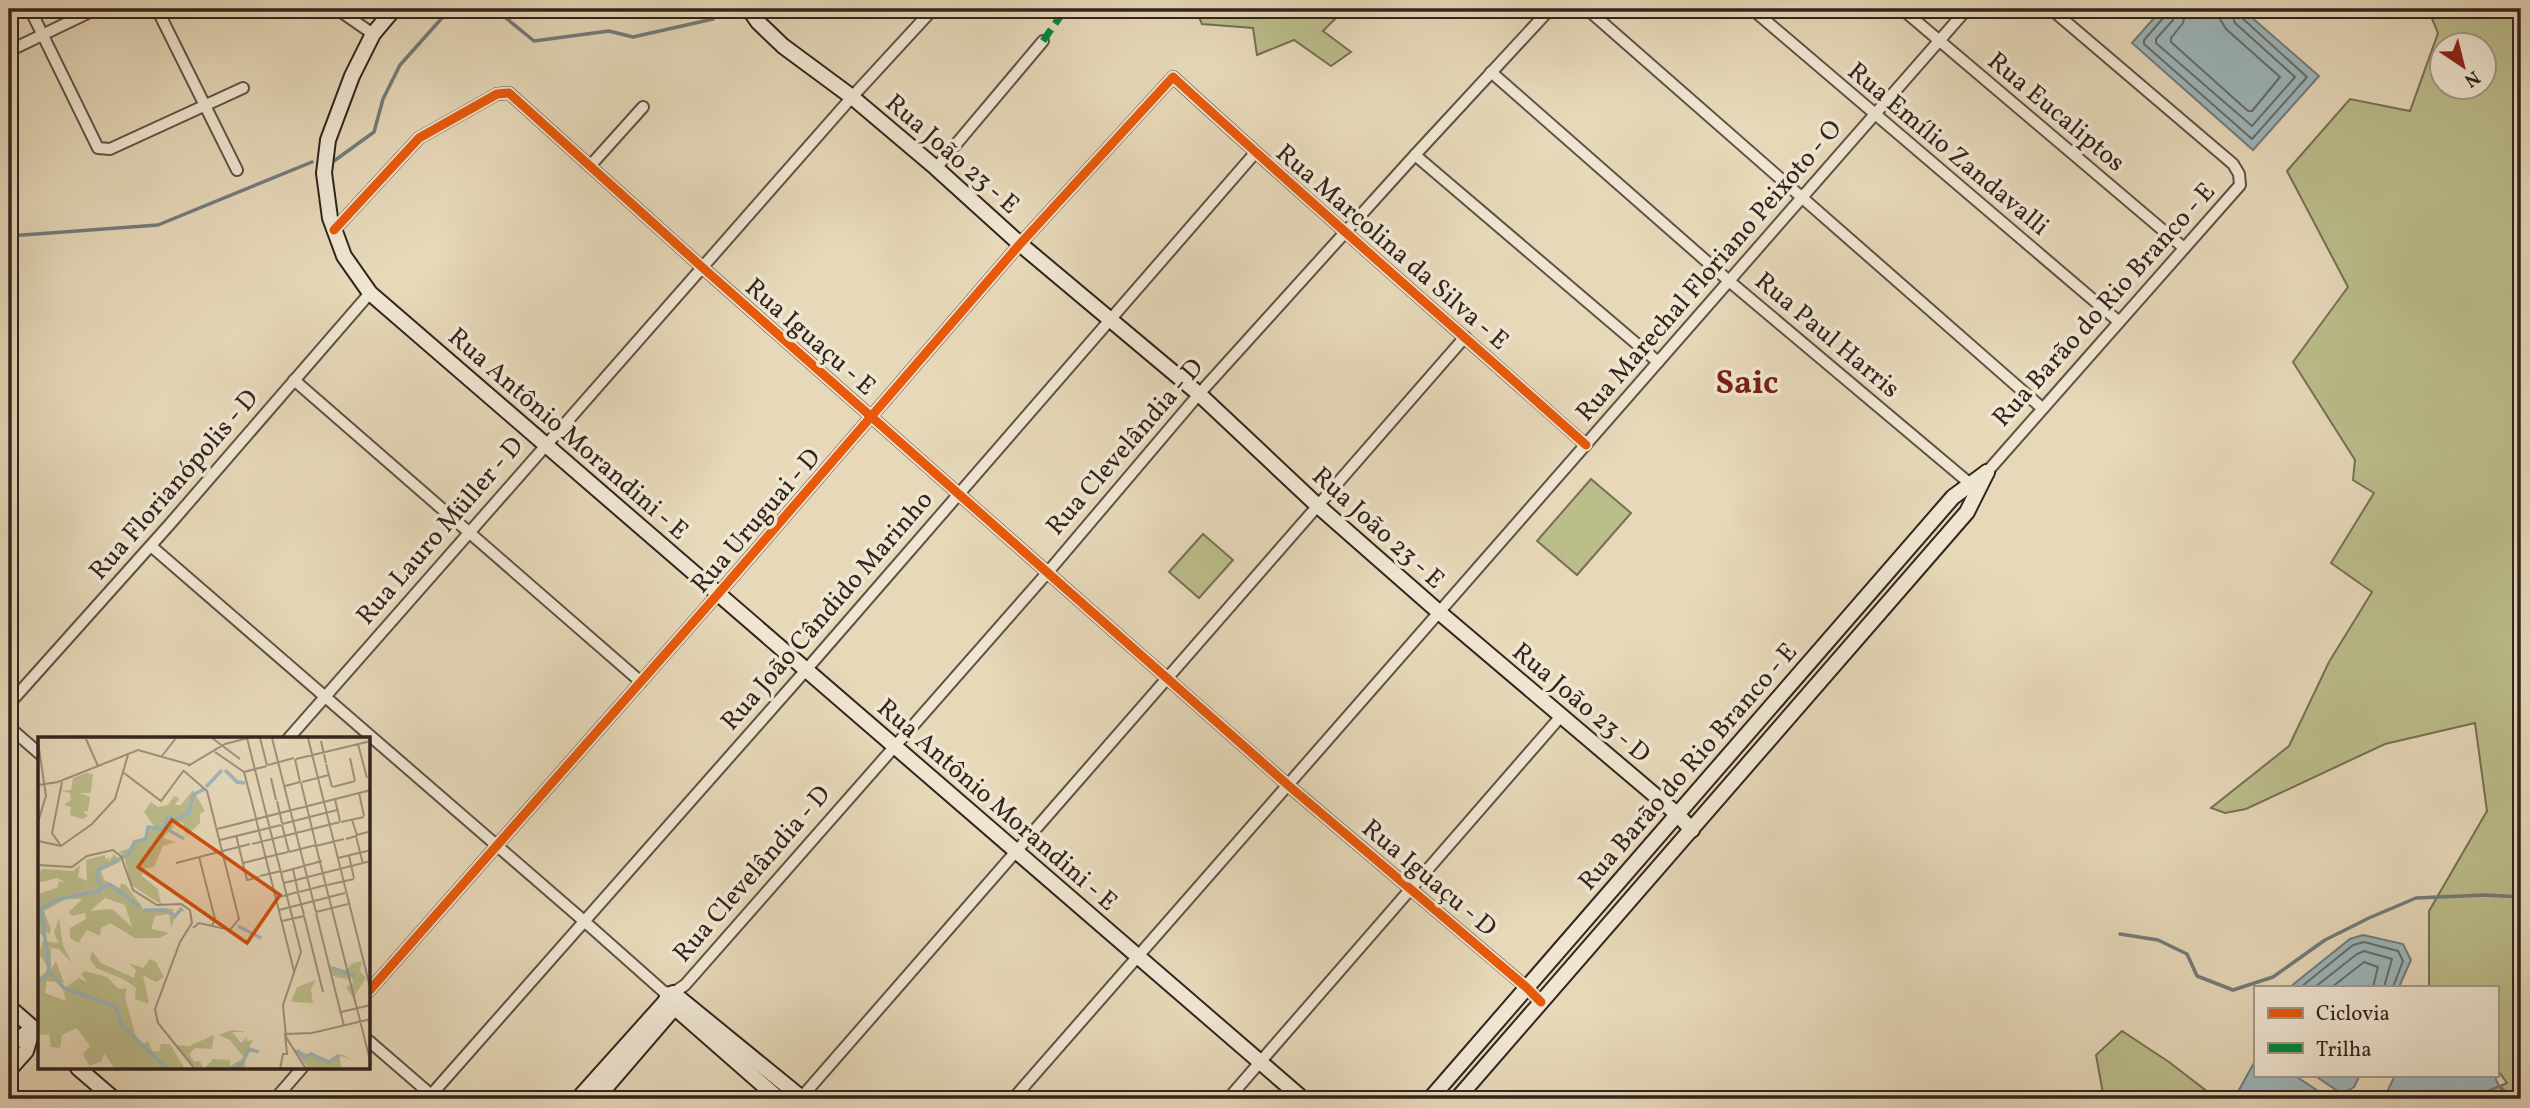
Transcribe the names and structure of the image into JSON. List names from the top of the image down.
{
  "streets": {
    "street": [
      "Rua Eucaliptos",
      "Rua Emílio Zandavalli",
      "Rua João 23 - E",
      "Rua Marcolina da Silva - E",
      "Rua Marechal Floriano Peixoto - O",
      "Rua Barão do Rio Branco - E",
      "Rua Paul Harris",
      "Rua Iguaçu - E",
      "Rua Antônio Morandini - E",
      "Rua Clevelândia - D",
      "Rua Florianópolis - D",
      "Rua Uruguai - D",
      "Rua Lauro Müller - D",
      "Rua João Cândido Marinho",
      "Rua João 23 - D",
      "Rua Iguaçu - D"
    ]
  },
  "crossings": [
    ["Rua Eucaliptos", "Rua Marechal Floriano Peixoto - O"],
    ["Rua Eucaliptos", "Rua Barão do Rio Branco - E"],
    ["Rua Emílio Zandavalli", "Rua Marechal Floriano Peixoto - O"],
    ["Rua Emílio Zandavalli", "Rua Barão do Rio Branco - E"],
    ["Rua João 23 - E", "Rua Marechal Floriano Peixoto - O"],
    ["Rua João 23 - E", "Rua Clevelândia - D"],
    ["Rua João 23 - E", "Rua Uruguai - D"],
    ["Rua João 23 - E", "Rua Lauro Müller - D"],
    ["Rua João 23 - E", "Rua João Cândido Marinho"],
    ["Rua João 23 - E", "Rua João 23 - D"],
    ["Rua Marcolina da Silva - E", "Rua Marechal Floriano Peixoto - O"],
    ["Rua Marcolina da Silva - E", "Rua Clevelândia - D"],
    ["Rua Marcolina da Silva - E", "Rua Uruguai - D"],
    ["Rua Marcolina da Silva - E", "Rua João Cândido Marinho"],
    ["Rua Marechal Floriano Peixoto - O", "Rua Paul Harris"],
    ["Rua Marechal Floriano Peixoto - O", "Rua Iguaçu - E"],
    ["Rua Marechal Floriano Peixoto - O", "Rua Antônio Morandini - E"],
    ["Rua Marechal Floriano Peixoto - O", "Rua João 23 - D"],
    ["Rua Marechal Floriano Peixoto - O", "Rua Iguaçu - D"],
    ["Rua Barão do Rio Branco - E", "Rua Paul Harris"],
    ["Rua Barão do Rio Branco - E", "Rua João 23 - D"],
    ["Rua Barão do Rio Branco - E", "Rua Iguaçu - D"],
    ["Rua Paul Harris", "Rua Clevelândia - D"],
    ["Rua Iguaçu - E", "Rua Antônio Morandini - E"],
    ["Rua Iguaçu - E", "Rua Clevelândia - D"],
    ["Rua Iguaçu - E", "Rua Uruguai - D"],
    ["Rua Iguaçu - E", "Rua Lauro Müller - D"],
    ["Rua Iguaçu - E", "Rua João Cândido Marinho"],
    ["Rua Iguaçu - E", "Rua Iguaçu - D"],
    ["Rua Antônio Morandini - E", "Rua Clevelândia - D"],
    ["Rua Antônio Morandini - E", "Rua Florianópolis - D"],
    ["Rua Antônio Morandini - E", "Rua Uruguai - D"],
    ["Rua Antônio Morandini - E", "Rua Lauro Müller - D"],
    ["Rua Antônio Morandini - E", "Rua João Cândido Marinho"]
  ],
  "districts": ["Saic"],
  "legend": ["Ciclovia", "Trilha"],
  "north": "bottom right"
}
